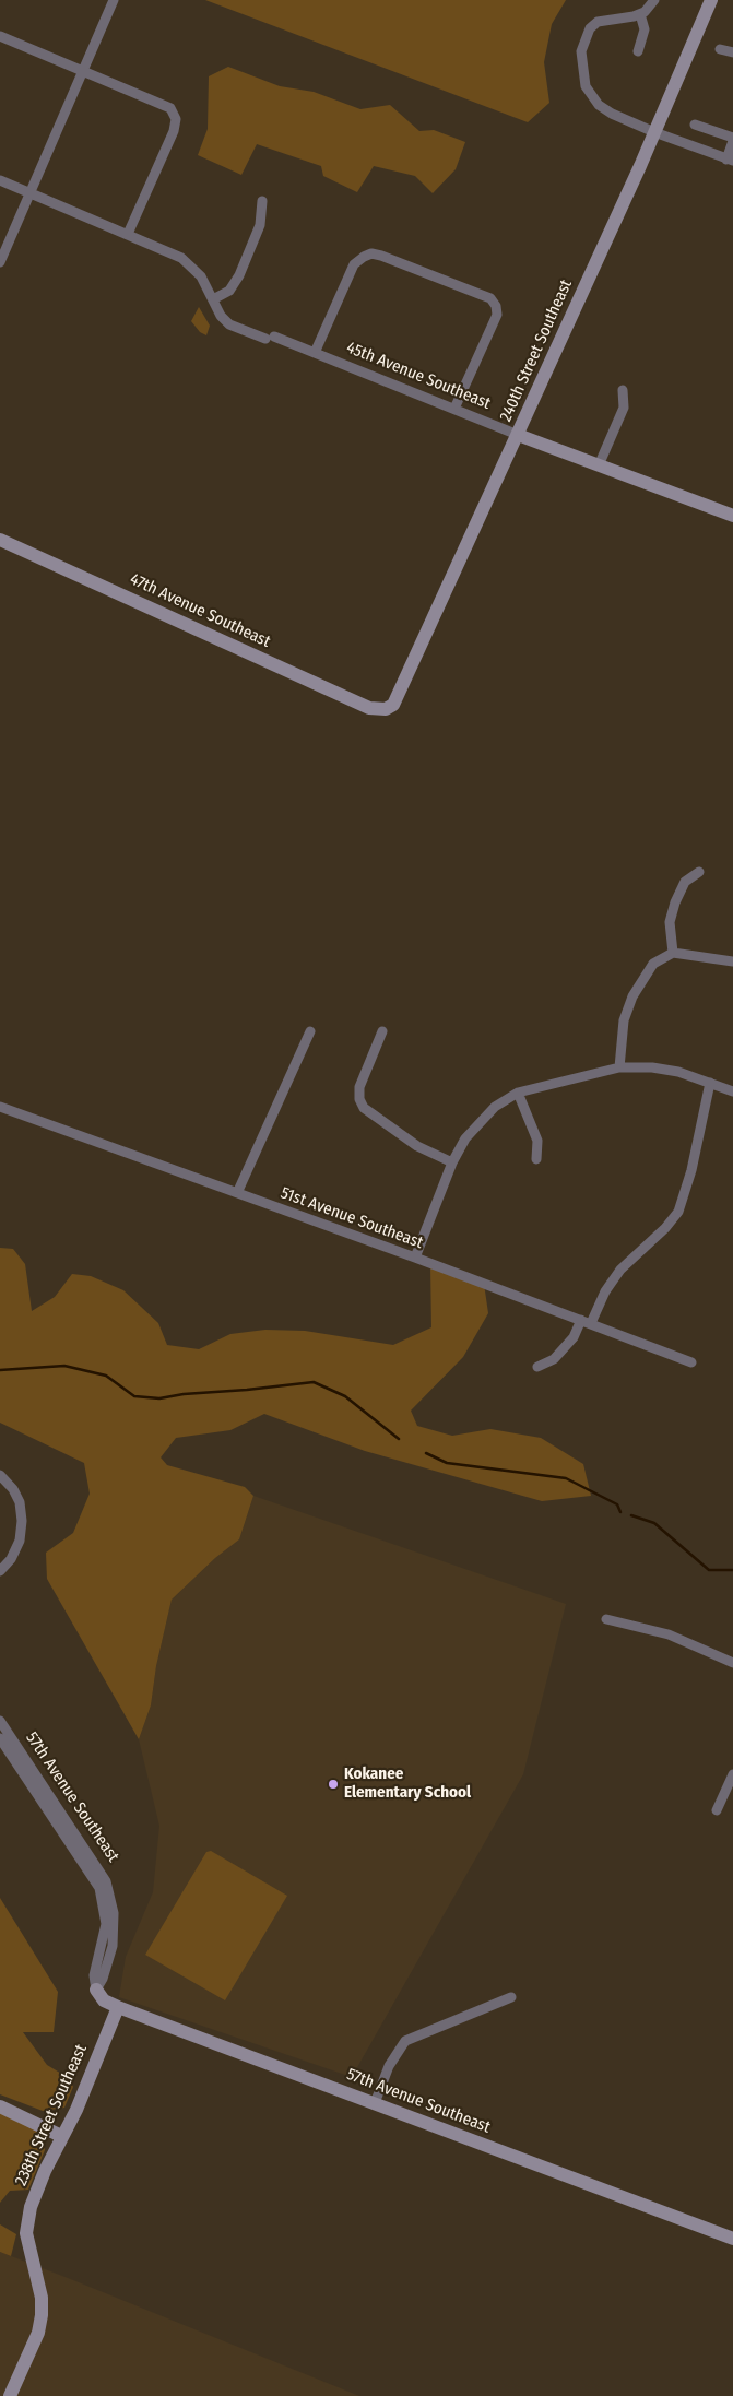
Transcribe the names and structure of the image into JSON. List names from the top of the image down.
{
  "streets": {
    "street": [
      "240th Street Southeast",
      "45th Avenue Southeast",
      "47th Avenue Southeast",
      "51st Avenue Southeast",
      "57th Avenue Southeast",
      "238th Street Southeast"
    ]
  },
  "crossings": [
    ["240th Street Southeast", "45th Avenue Southeast"],
    ["240th Street Southeast", "47th Avenue Southeast"],
    ["57th Avenue Southeast", "238th Street Southeast"]
  ],
  "places": ["Kokanee Elementary School"]
}
